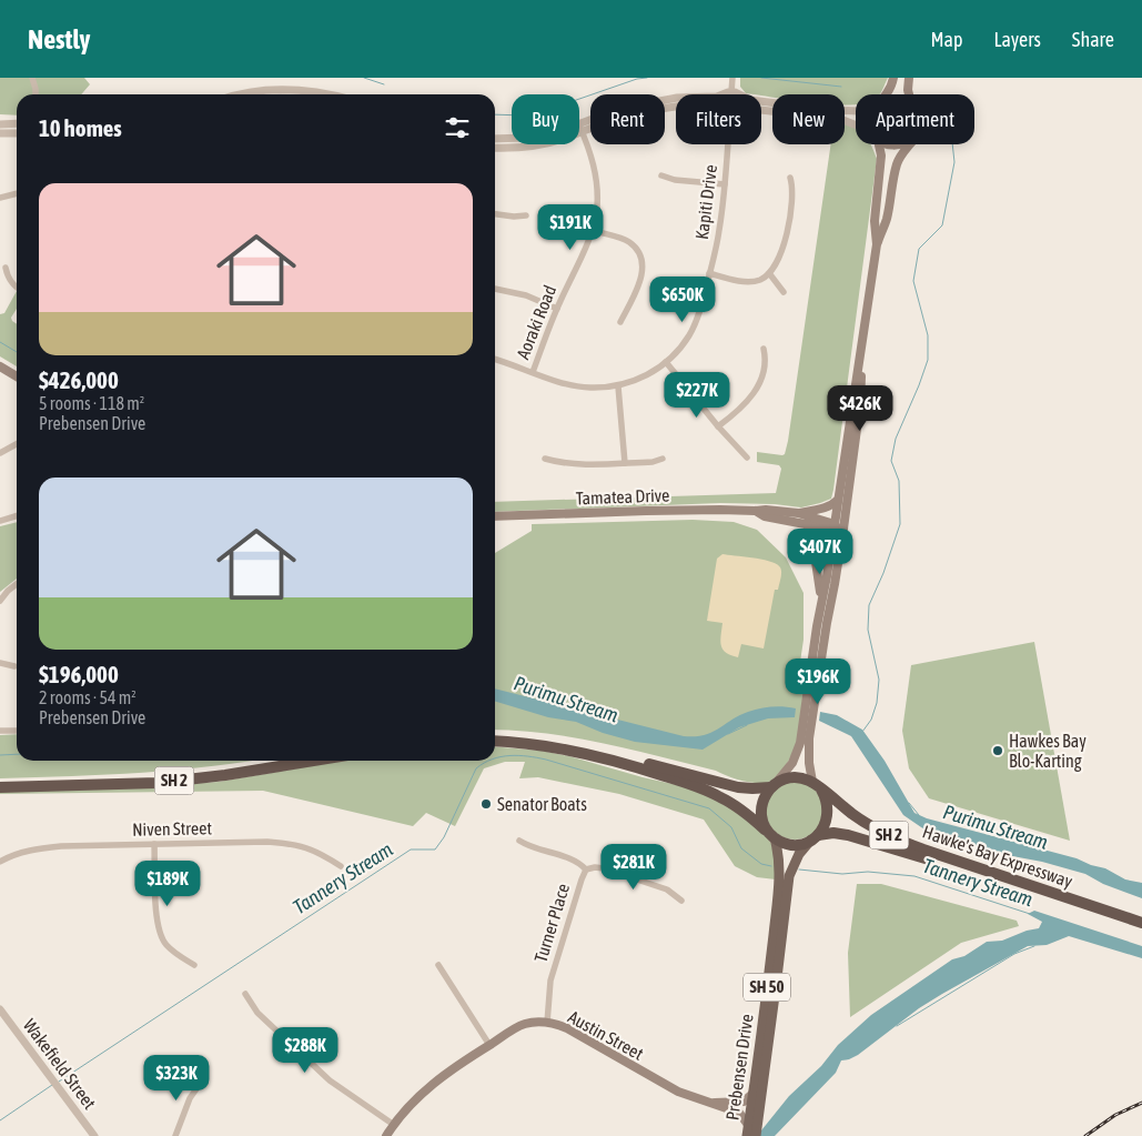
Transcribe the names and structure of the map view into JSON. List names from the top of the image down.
{
  "streets": {
    "highway": ["SH 2", "Hawke's Bay Expressway", "SH 50"],
    "main road": ["Tamatea Drive", "Austin Street", "Prebensen Drive"],
    "street": [
      "Kapiti Drive",
      "Aoraki Road",
      "Niven Street",
      "Turner Place",
      "Wakefield Street"
    ]
  },
  "crossings": [
    ["Kapiti Drive", "Aoraki Road"],
    ["SH 2", "Hawke's Bay Expressway"],
    ["SH 2", "SH 50"],
    ["SH 2", "Prebensen Drive"],
    ["Hawke's Bay Expressway", "SH 50"],
    ["Hawke's Bay Expressway", "Prebensen Drive"],
    ["Turner Place", "Austin Street"],
    ["SH 50", "Prebensen Drive"],
    ["Austin Street", "Prebensen Drive"]
  ],
  "water": ["Purimu Stream", "Tannery Stream"],
  "places": ["Hawkes Bay Blo-Karting", "Senator Boats"],
  "page": {
    "header": "Nestly",
    "nav": ["Map", "Layers", "Share"],
    "chip": [
      "Buy",
      "Rent",
      "Filters",
      "New",
      "Apartment"
    ],
    "heading": "10 homes",
    "list": [
      {
        "name": "$426,000",
        "note": "5 rooms · 118 m² · Prebensen Drive"
      },
      {
        "name": "$196,000",
        "note": "2 rooms · 54 m² · Prebensen Drive"
      }
    ],
    "price": [
      "$191K",
      "$650K",
      "$227K",
      "$426K",
      "$407K",
      "$196K",
      "$281K",
      "$189K",
      "$288K",
      "$323K"
    ]
  }
}
